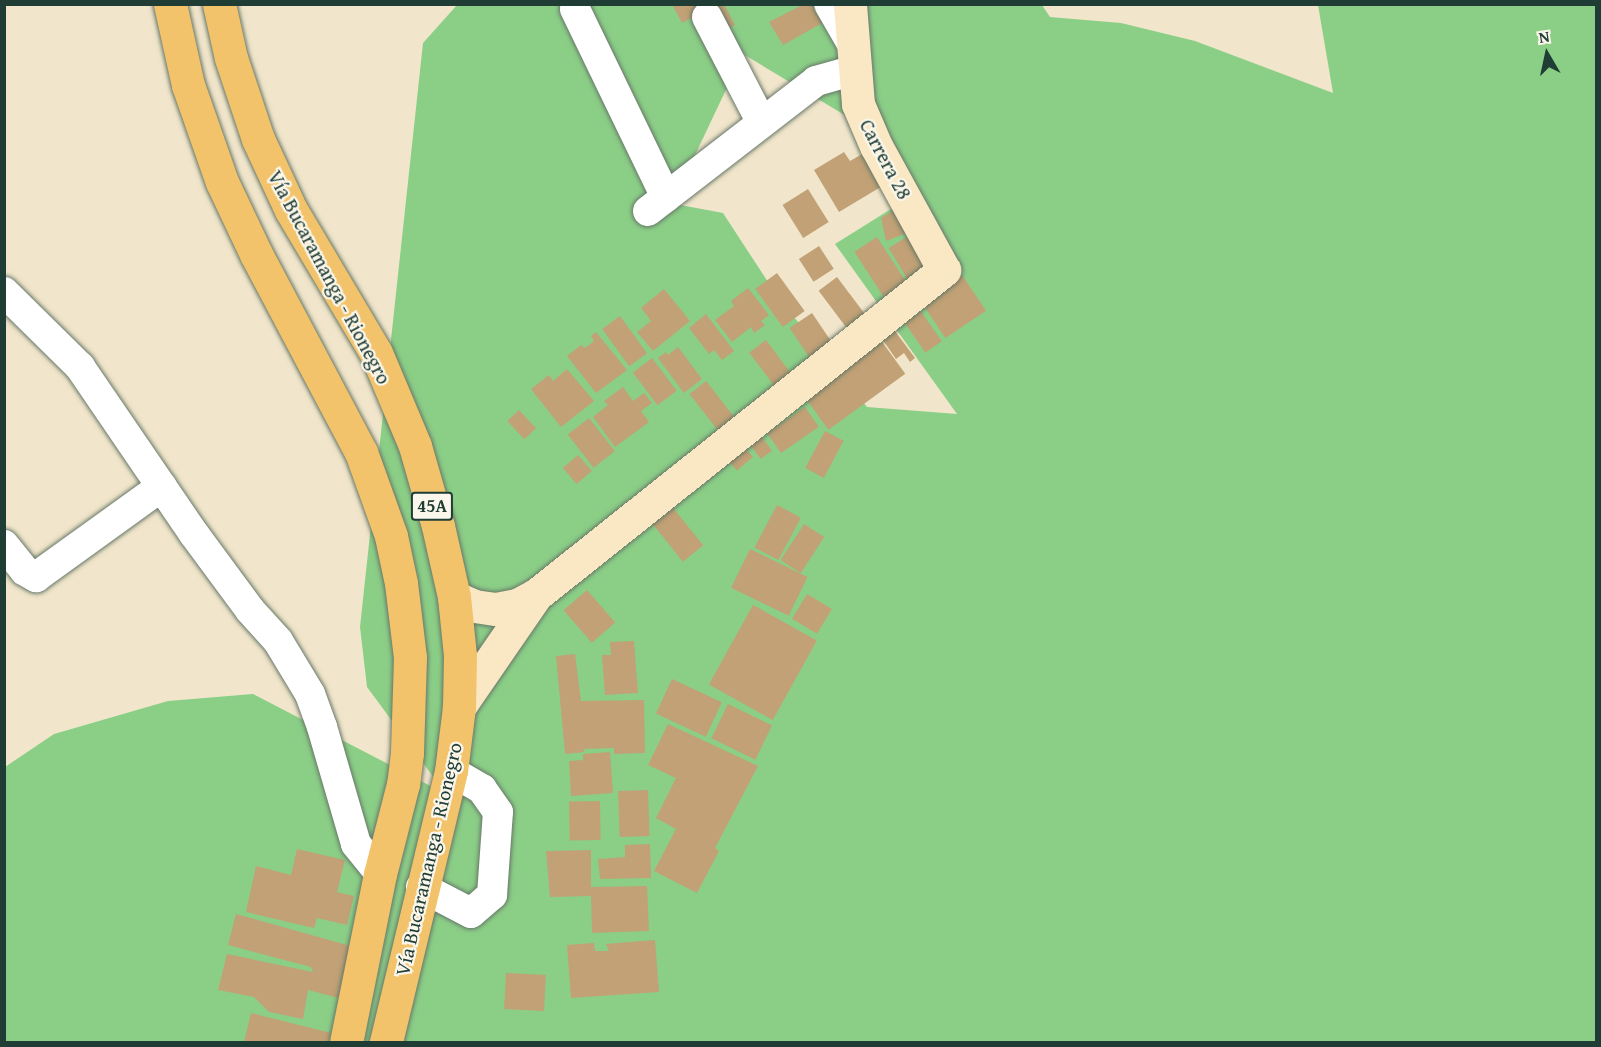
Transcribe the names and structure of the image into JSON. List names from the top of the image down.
{
  "streets": {
    "highway": ["Vía Bucaramanga - Rionegro", "45A"],
    "street": ["Carrera 28"]
  },
  "north": "top"
}
